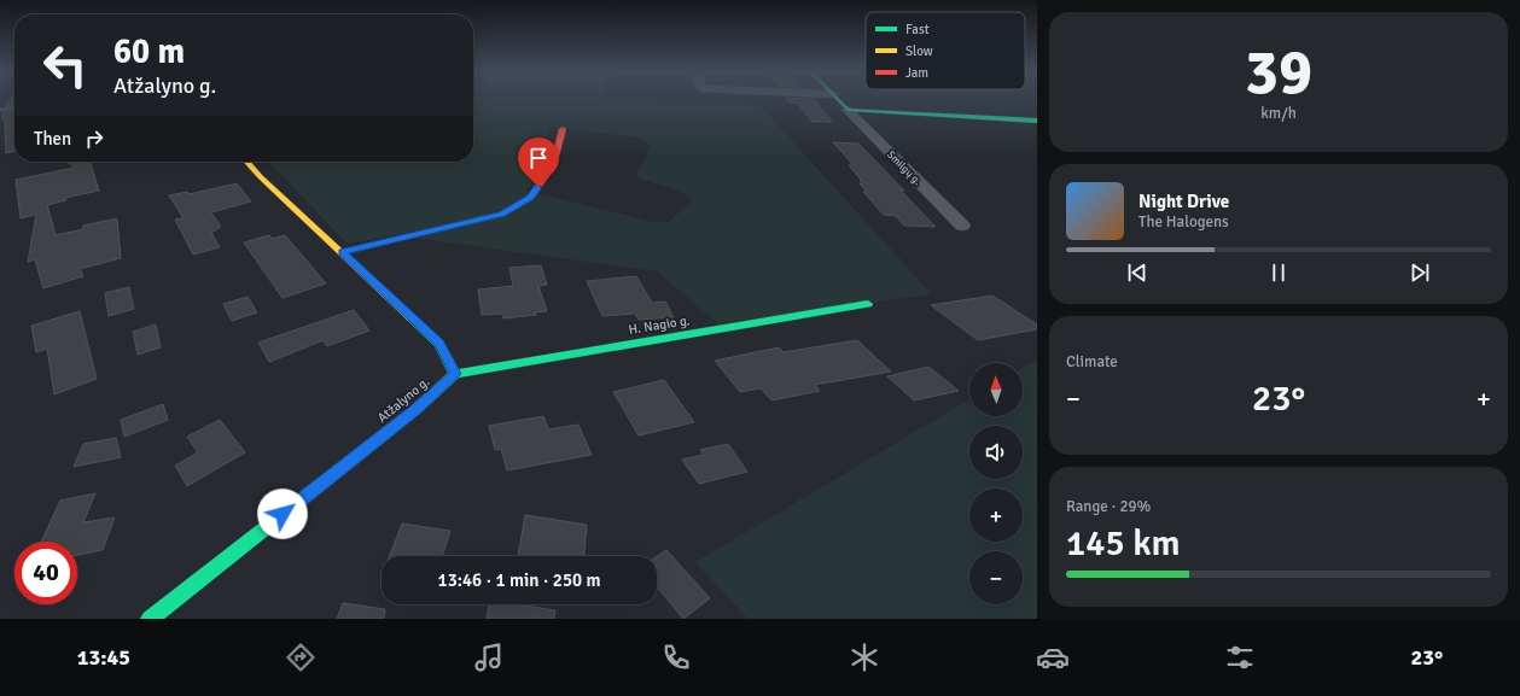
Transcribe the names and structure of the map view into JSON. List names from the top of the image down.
{
  "streets": {
    "street": ["Smilgų g.", "H. Nagio g.", "Atžalyno g."]
  },
  "crossings": [
    ["H. Nagio g.", "Atžalyno g."]
  ],
  "legend": ["Fast", "Slow", "Jam"],
  "north": "top",
  "page": {
    "tile": [
      ["39", "km/h"],
      "Climate",
      ["Range · 29%", "145 km"]
    ],
    "turn": ["60 m", "Atžalyno g."],
    "then": "Then",
    "song": ["Night Drive", "The Halogens"],
    "map_buttons": ["+", "−"],
    "heat": ["−", "23°", "+"],
    "limit": "40",
    "trip": "13:46 · 1 min · 250 m",
    "tabs": ["13:45", "23°"]
  }
}
